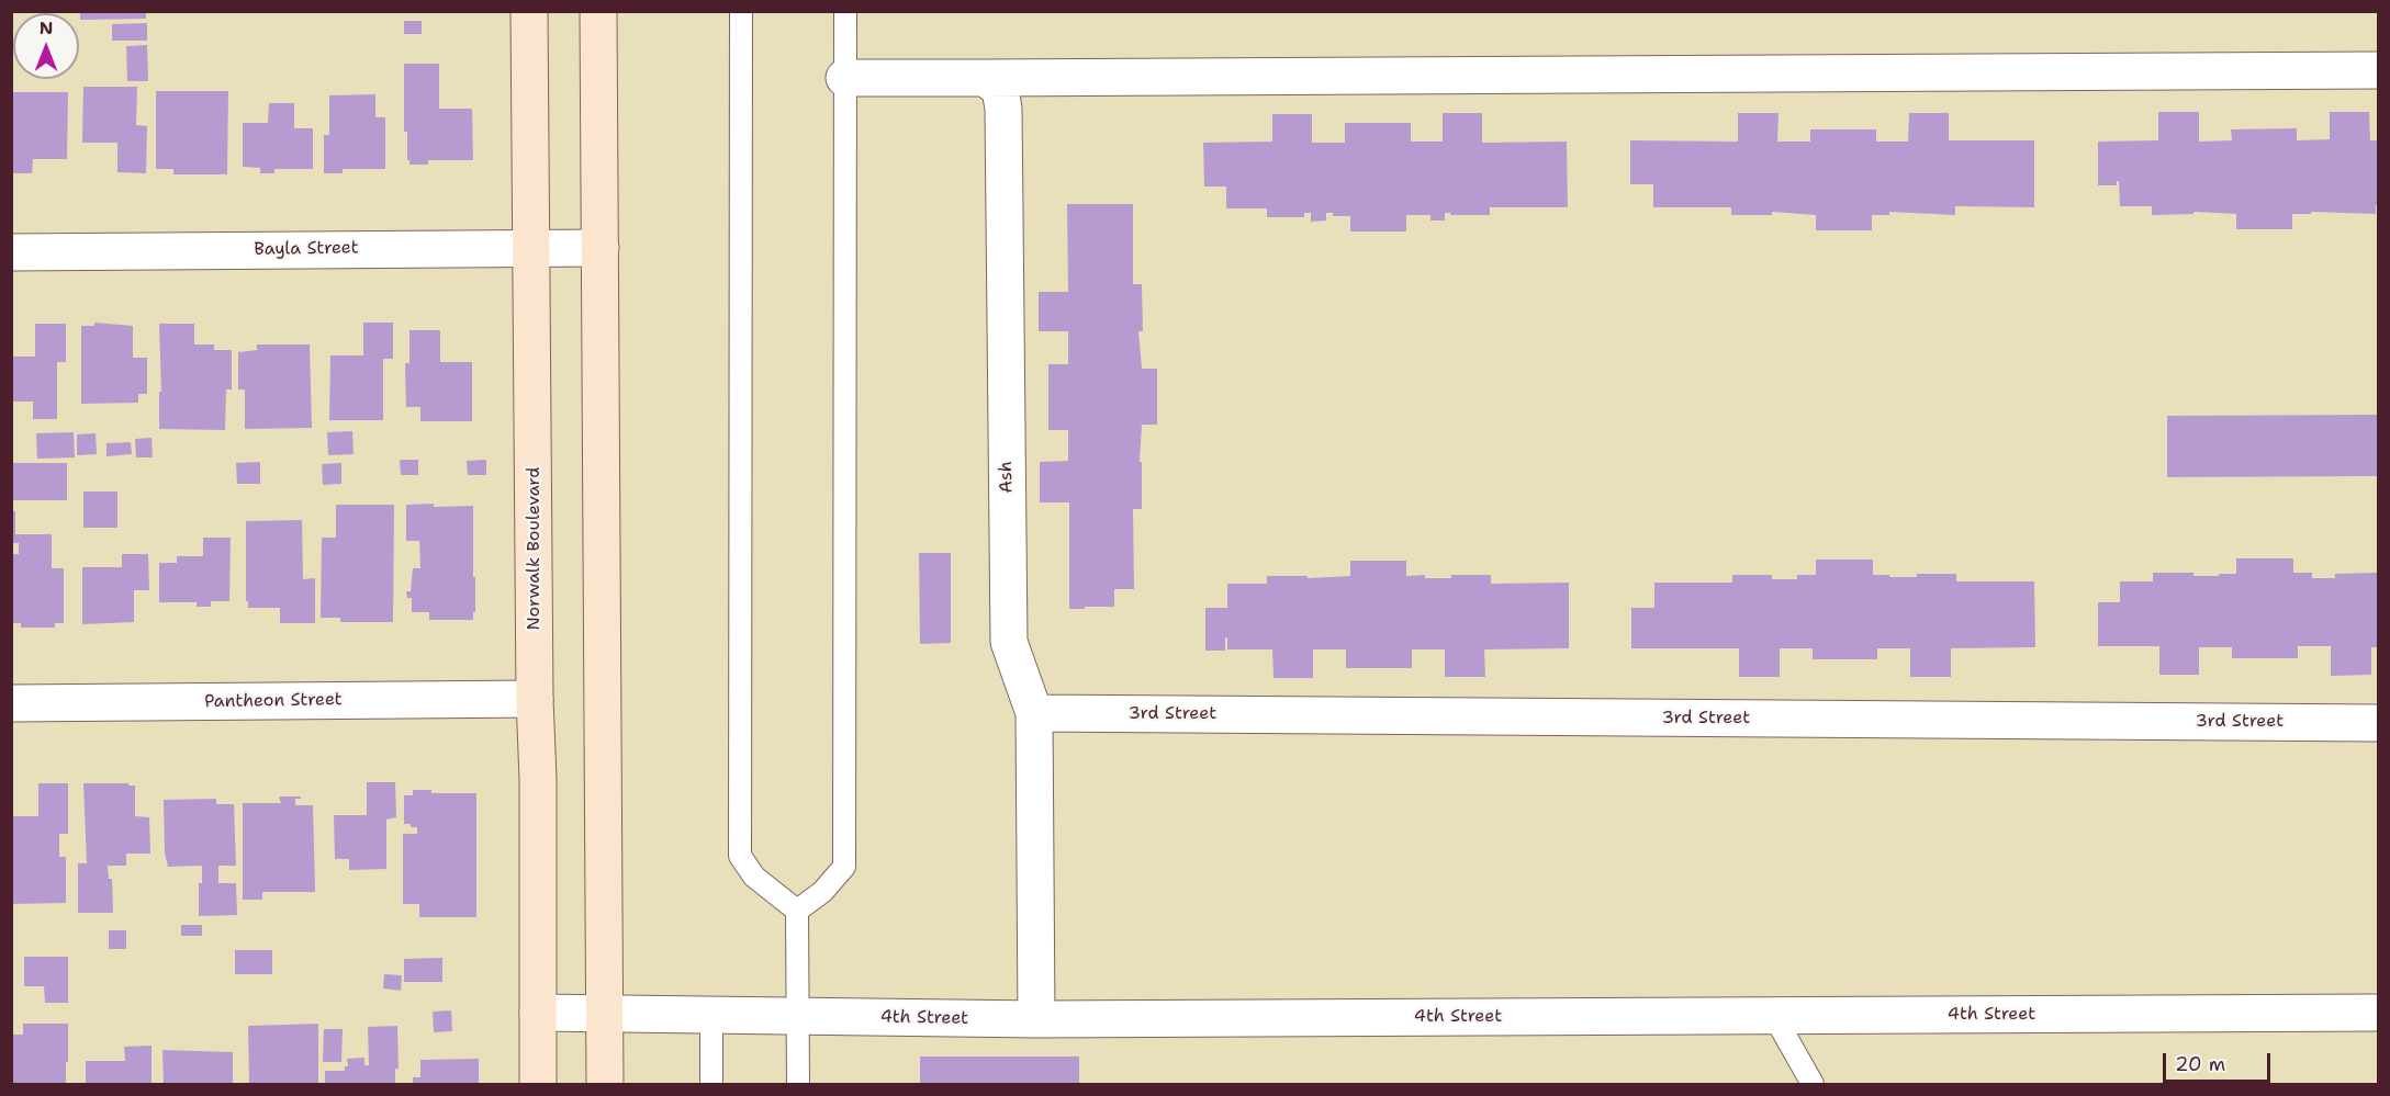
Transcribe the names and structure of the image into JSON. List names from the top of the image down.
{
  "streets": {
    "main road": ["Norwalk Boulevard"],
    "street": [
      "Bayla Street",
      "Ash",
      "Pantheon Street",
      "3rd Street",
      "4th Street"
    ]
  },
  "crossings": [
    ["Bayla Street", "Norwalk Boulevard"],
    ["Ash", "3rd Street"],
    ["Ash", "4th Street"],
    ["Norwalk Boulevard", "Pantheon Street"],
    ["Norwalk Boulevard", "4th Street"]
  ],
  "scale_bar": "20 m",
  "north": "top"
}
